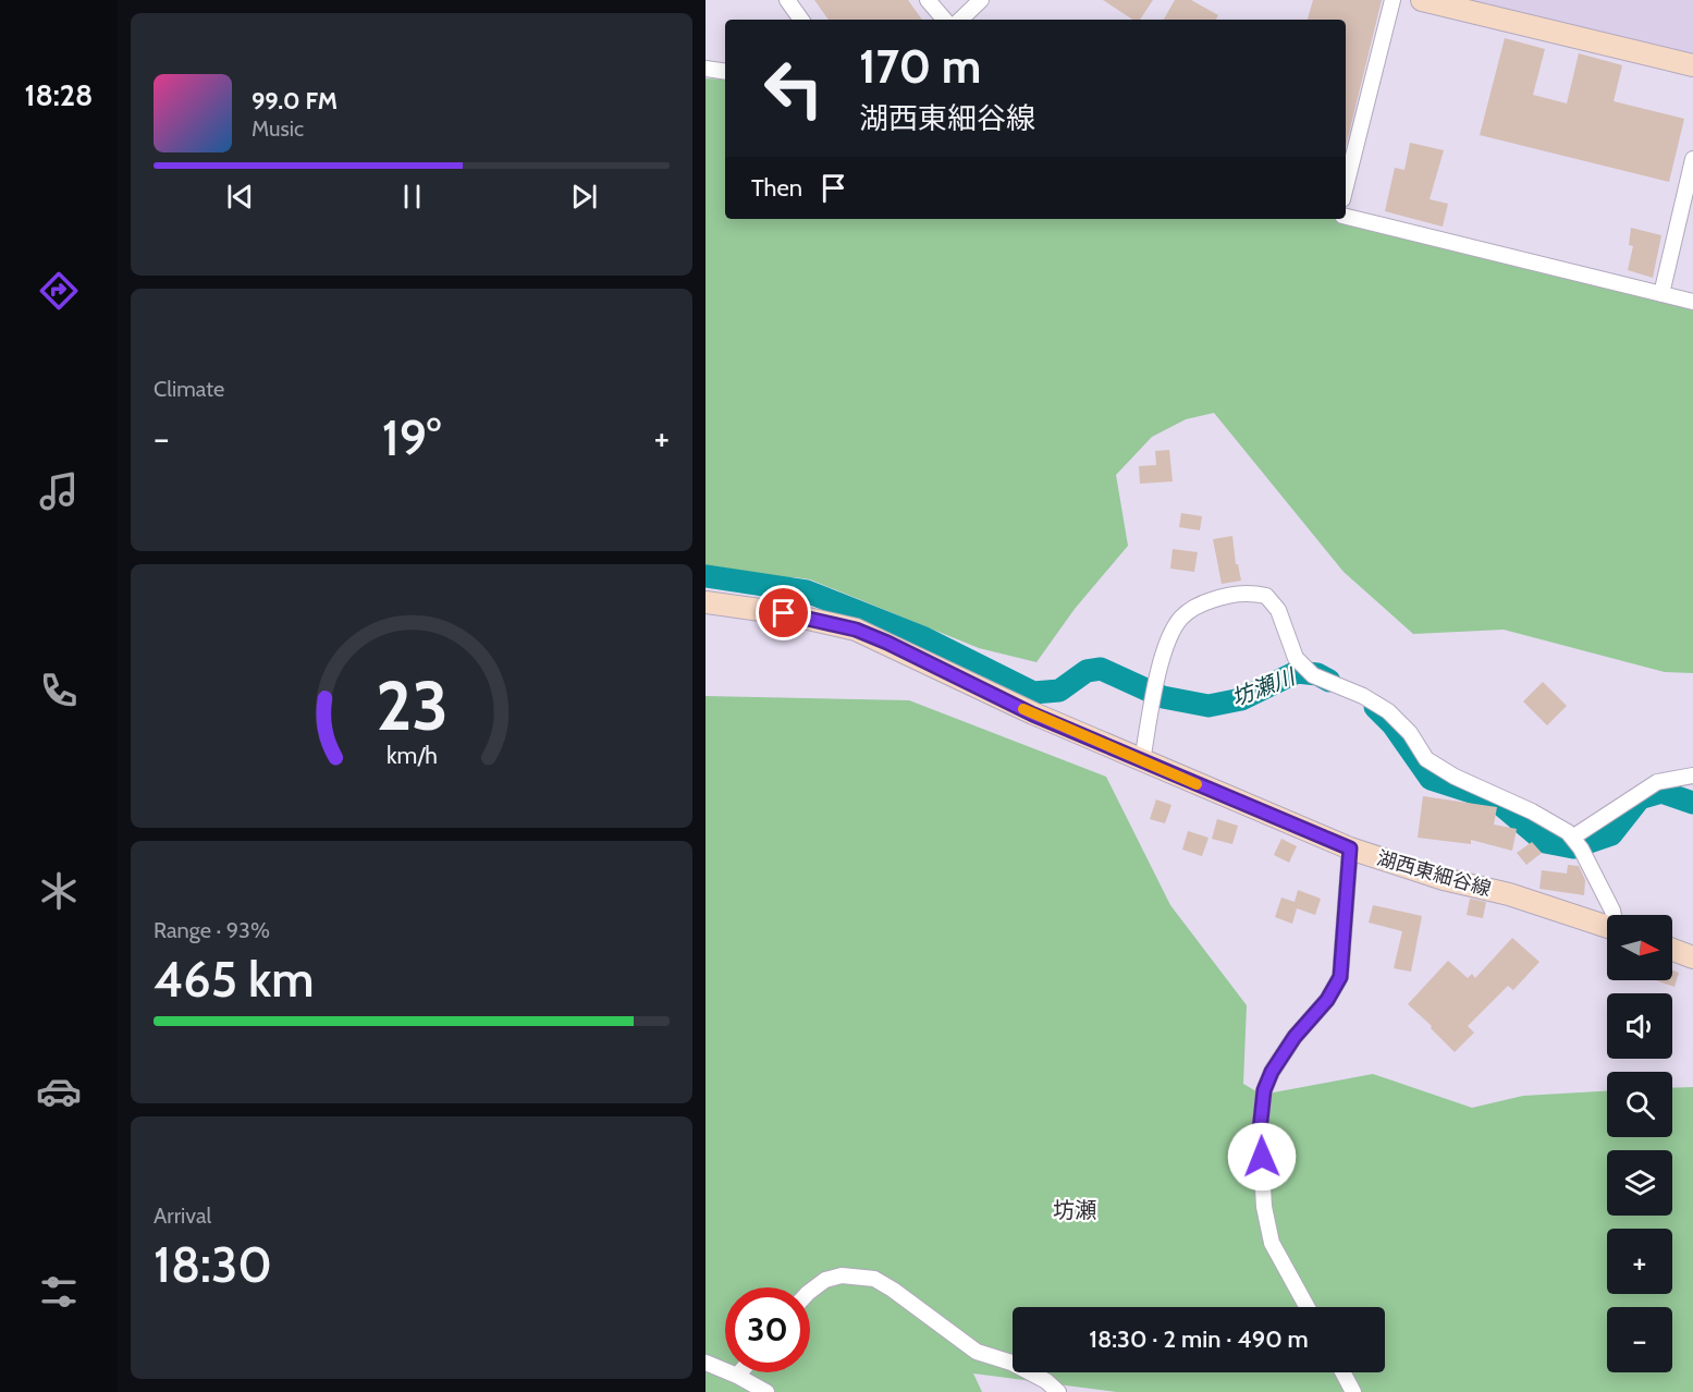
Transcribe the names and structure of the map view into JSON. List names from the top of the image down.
{
  "streets": {
    "main road": ["湖西東細谷線"]
  },
  "districts": ["坊瀬"],
  "water": ["坊瀬川"],
  "north": "right",
  "page": {
    "tabs": "18:28",
    "turn": ["170 m", "湖西東細谷線"],
    "song": ["99.0 FM", "Music"],
    "then": "Then",
    "tile": [
      "Climate",
      ["Range · 93%", "465 km"],
      ["Arrival", "18:30"]
    ],
    "heat": ["−", "19°", "+"],
    "map_buttons": ["+", "−"],
    "limit": "30",
    "trip": "18:30 · 2 min · 490 m",
    "gauge": ["23", "km/h"]
  }
}
